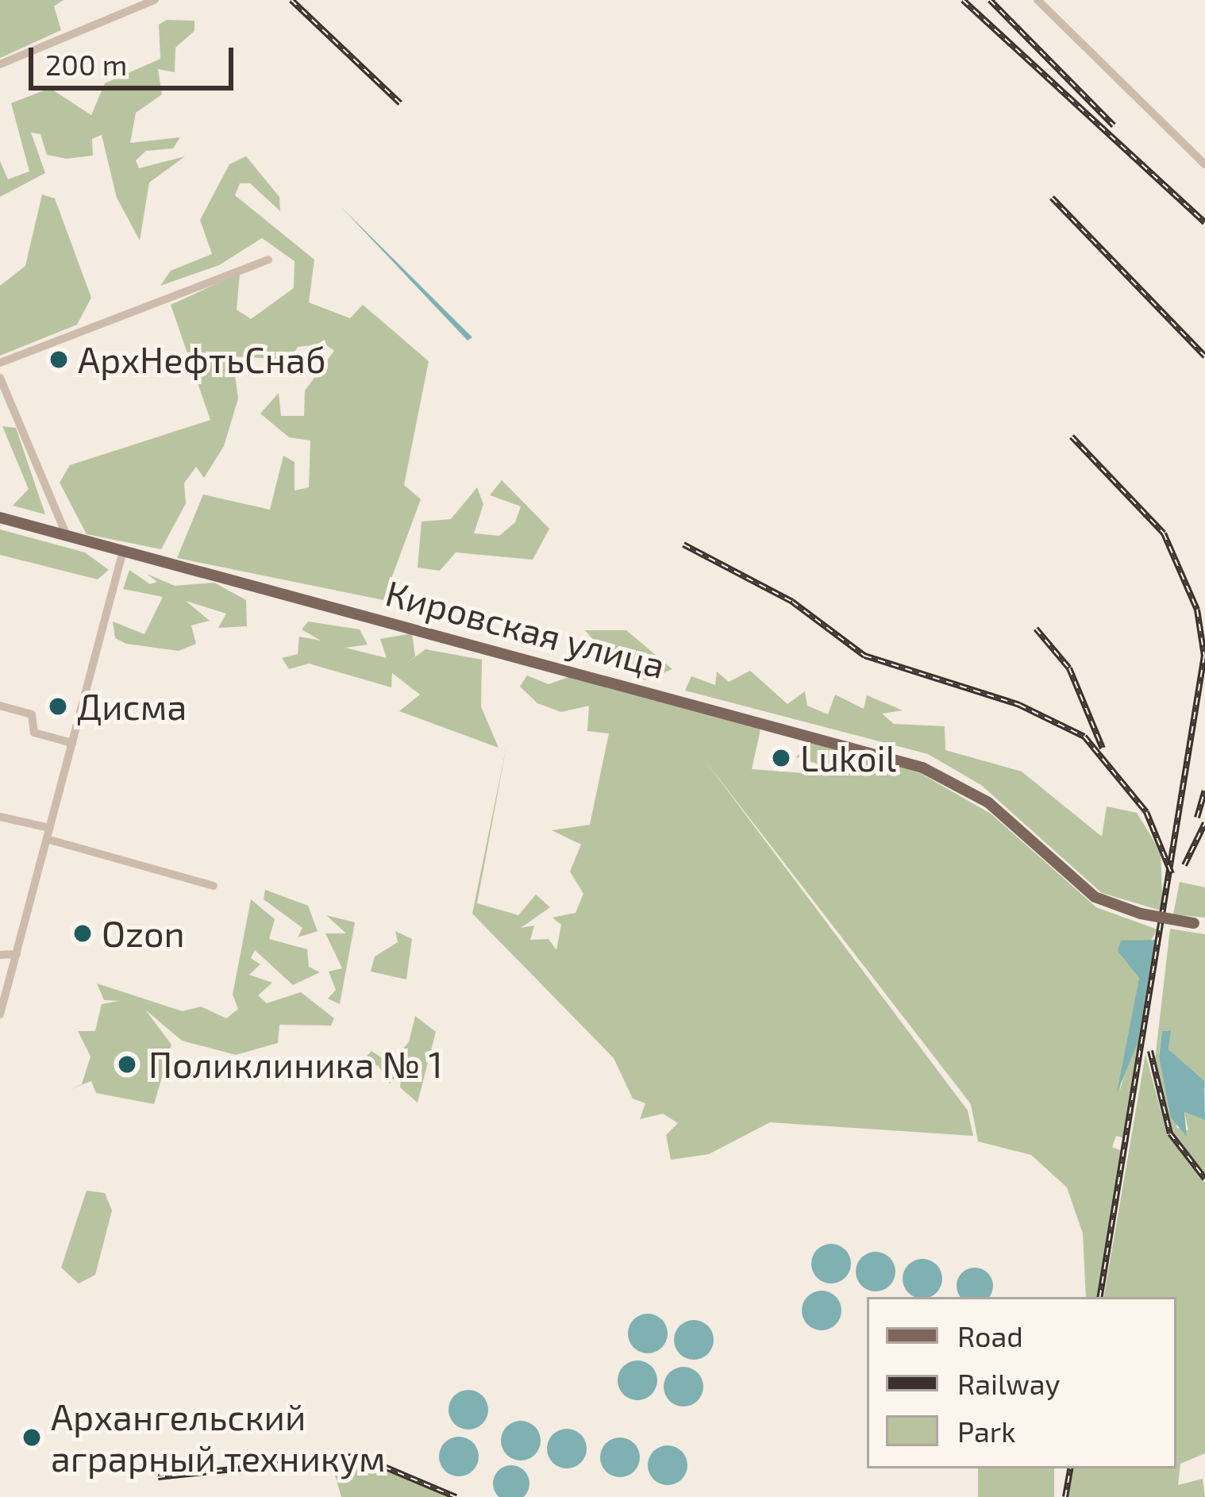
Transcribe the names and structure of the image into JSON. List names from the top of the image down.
{
  "streets": {
    "main road": ["Кировская улица"]
  },
  "places": [
    "АрхНефтьСнаб",
    "Дисма",
    "Lukoil",
    "Ozon",
    "Поликлиника № 1",
    "Архангельский аграрный техникум"
  ],
  "legend": ["Road", "Railway", "Park"],
  "scale_bar": "200 m"
}
